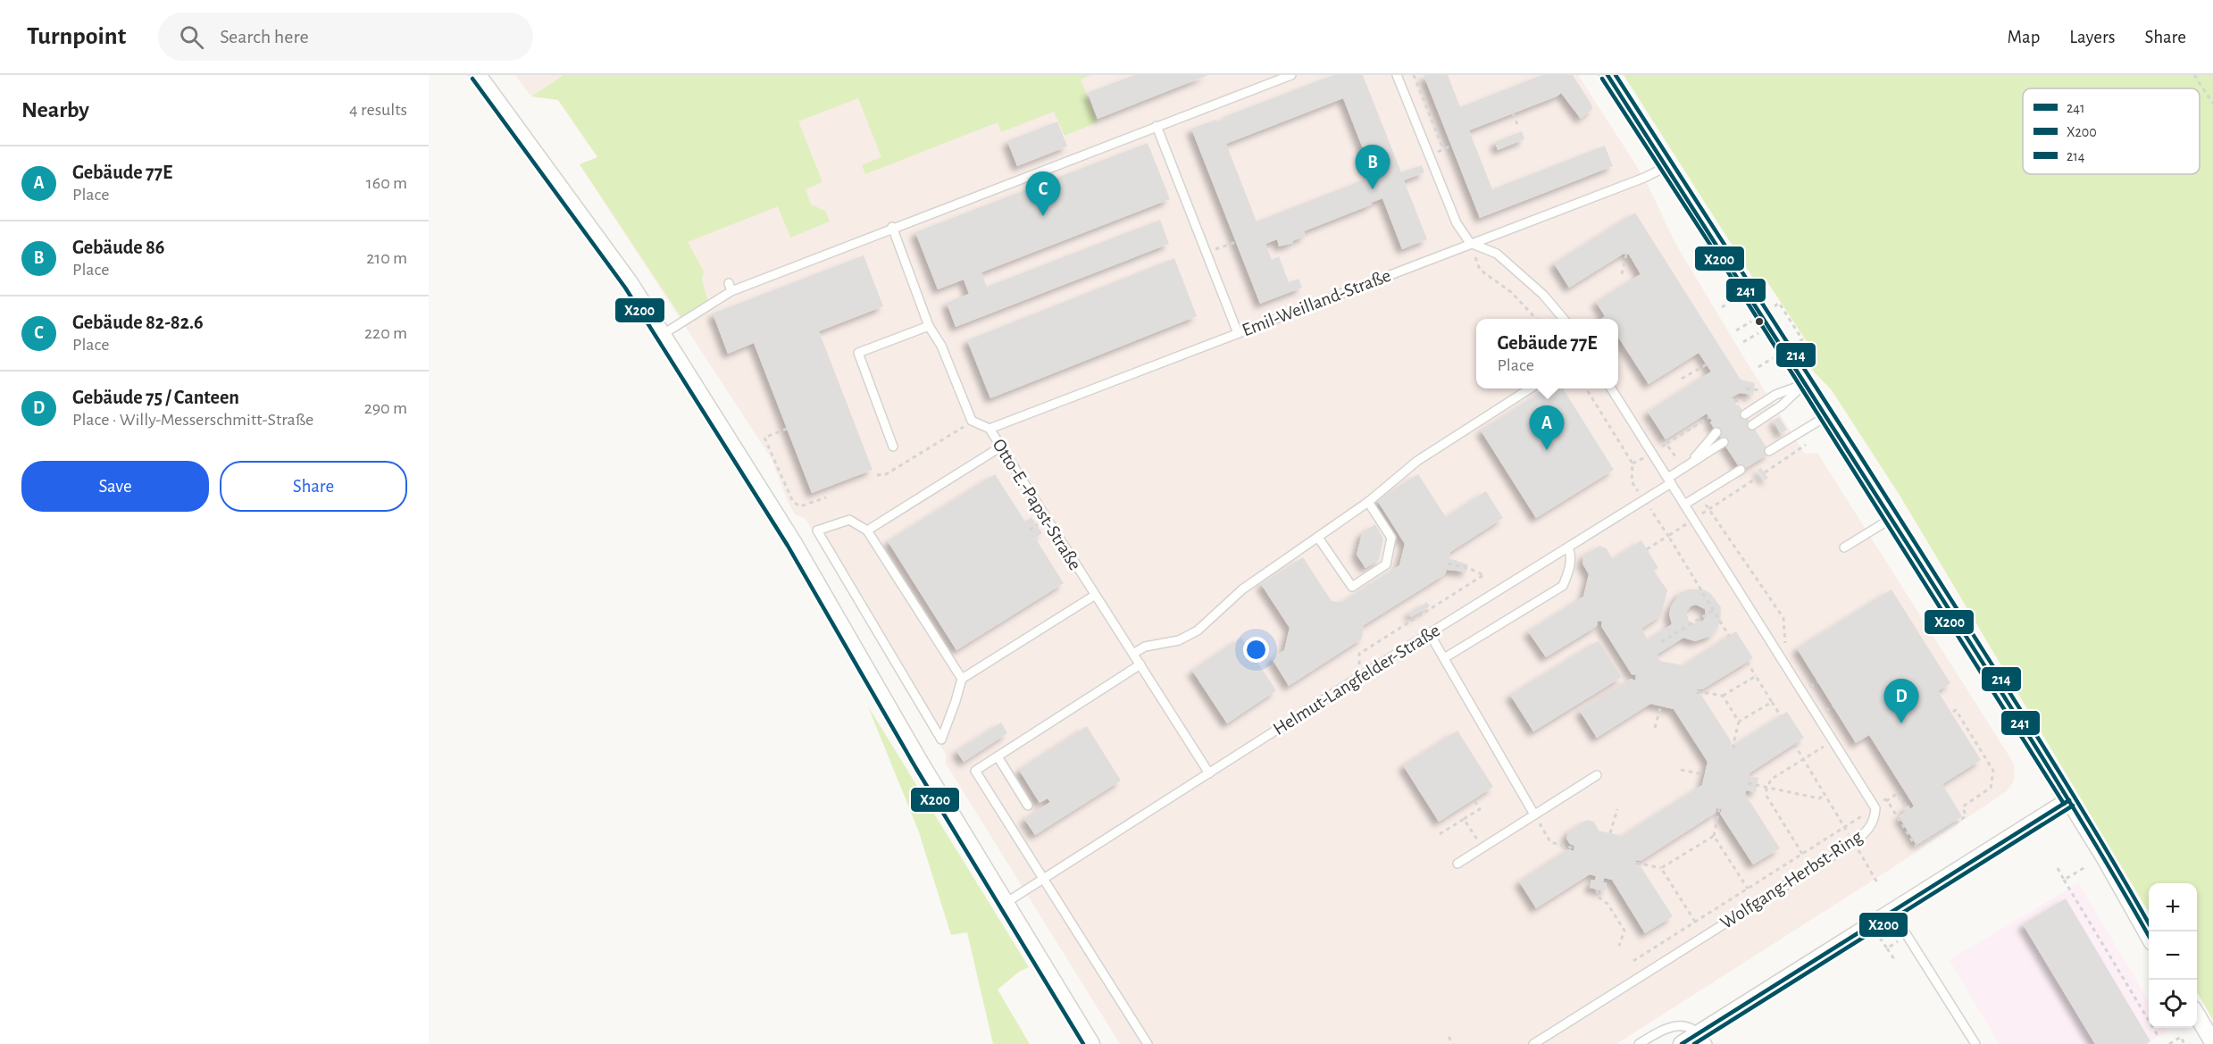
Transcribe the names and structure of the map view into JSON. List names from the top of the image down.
{
  "streets": {
    "lane": [
      "Emil-Weilland-Straße",
      "Otto-E.-Papst-Straße",
      "Helmut-Langfelder-Straße",
      "Wolfgang-Herbst-Ring"
    ]
  },
  "crossings": [
    ["Emil-Weilland-Straße", "Otto-E.-Papst-Straße"],
    ["Otto-E.-Papst-Straße", "Helmut-Langfelder-Straße"],
    ["Helmut-Langfelder-Straße", "Wolfgang-Herbst-Ring"]
  ],
  "lines": ["transit line 241", "transit line 214", "transit line X200"],
  "legend": ["241", "X200", "214"],
  "page": {
    "header": "Turnpoint",
    "search": "Search here",
    "nav": ["Map", "Layers", "Share"],
    "heading": ["Nearby", "4 results"],
    "list": [
      {
        "mark": "A",
        "name": "Gebäude 77E",
        "note": "Place",
        "value": "160 m"
      },
      {
        "mark": "B",
        "name": "Gebäude 86",
        "note": "Place",
        "value": "210 m"
      },
      {
        "mark": "C",
        "name": "Gebäude 82-82.6",
        "note": "Place",
        "value": "220 m"
      },
      {
        "mark": "D",
        "name": "Gebäude 75 / Canteen",
        "note": "Place · Willy-Messerschmitt-Straße",
        "value": "290 m"
      }
    ],
    "pins": [
      "B",
      "C",
      "A",
      "D"
    ],
    "popup": ["Gebäude 77E", "Place"],
    "buttons": ["Save", "Share"],
    "map_buttons": ["+", "−"]
  }
}
